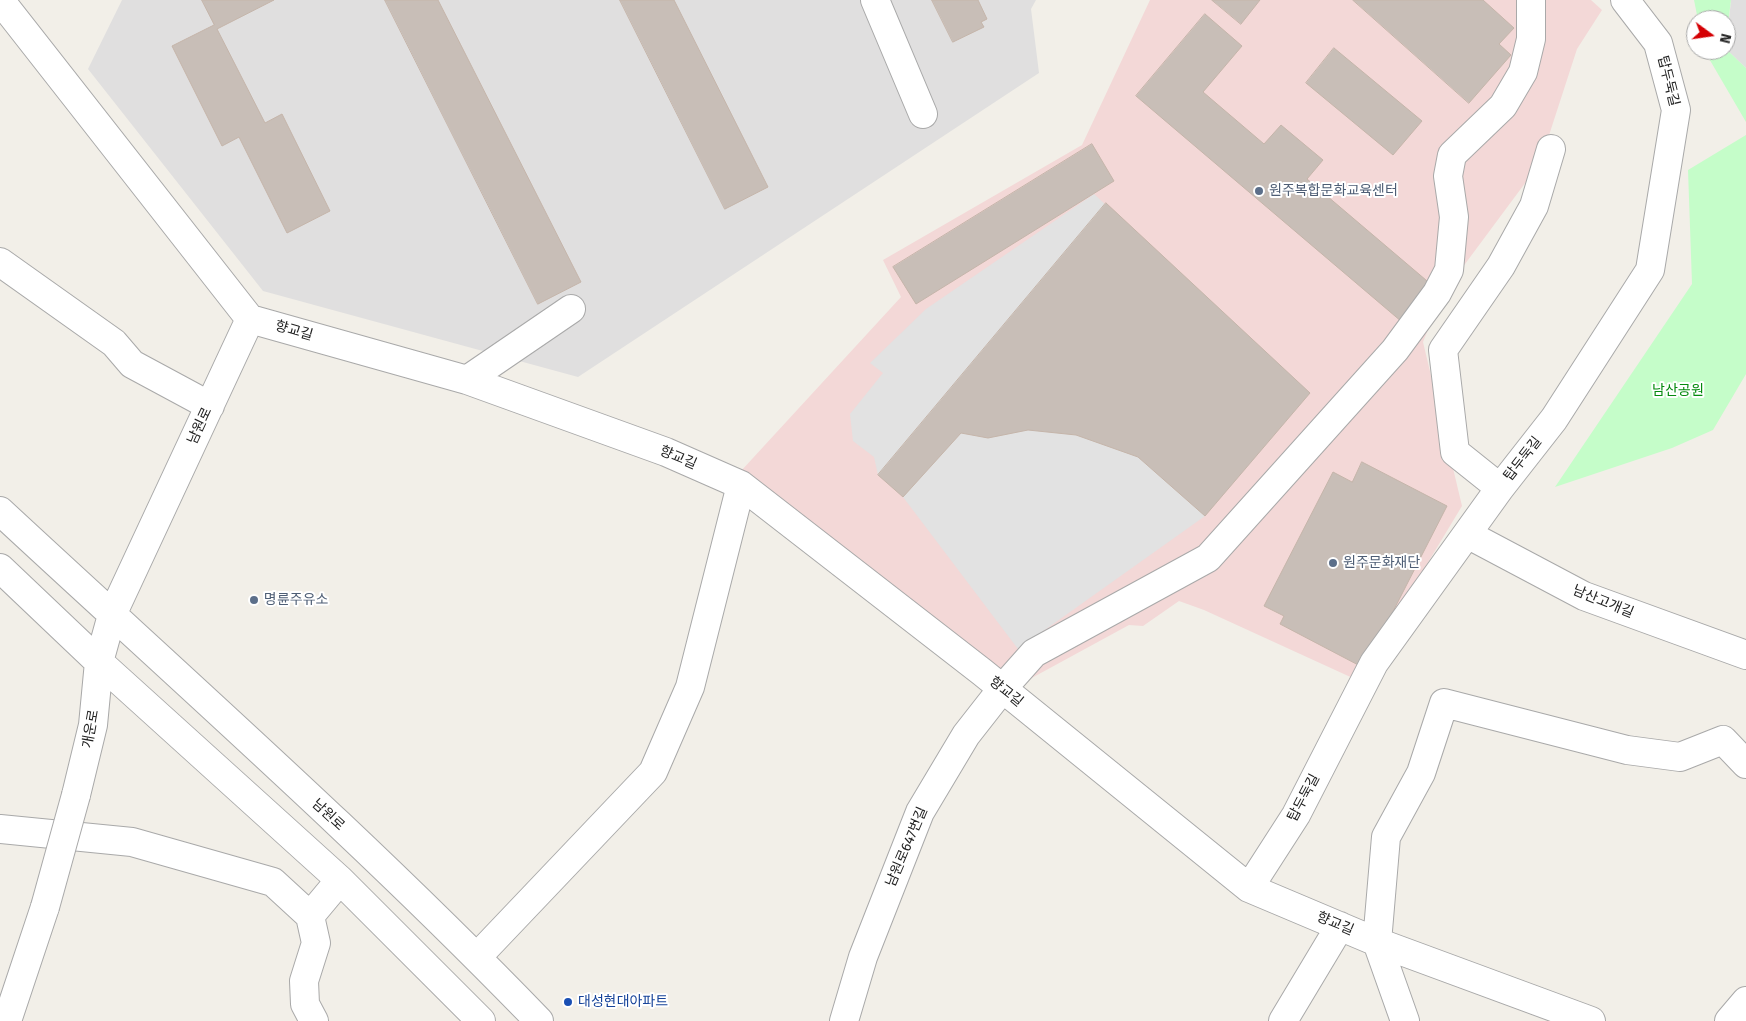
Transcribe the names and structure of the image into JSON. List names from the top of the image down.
{
  "streets": {
    "street": [
      "탑두둑길",
      "향교길",
      "남원로",
      "남산고개길",
      "개운로",
      "남원로647번길"
    ]
  },
  "crossings": [
    ["탑두둑길", "향교길"],
    ["탑두둑길", "남산고개길"],
    ["향교길", "남원로"],
    ["향교길", "남원로647번길"],
    ["남원로", "개운로"]
  ],
  "parks": ["남산공원"],
  "places": [
    "원주복합문화교육센터",
    "원주문화재단",
    "명륜주유소",
    "대성현대아파트"
  ],
  "north": "right"
}
